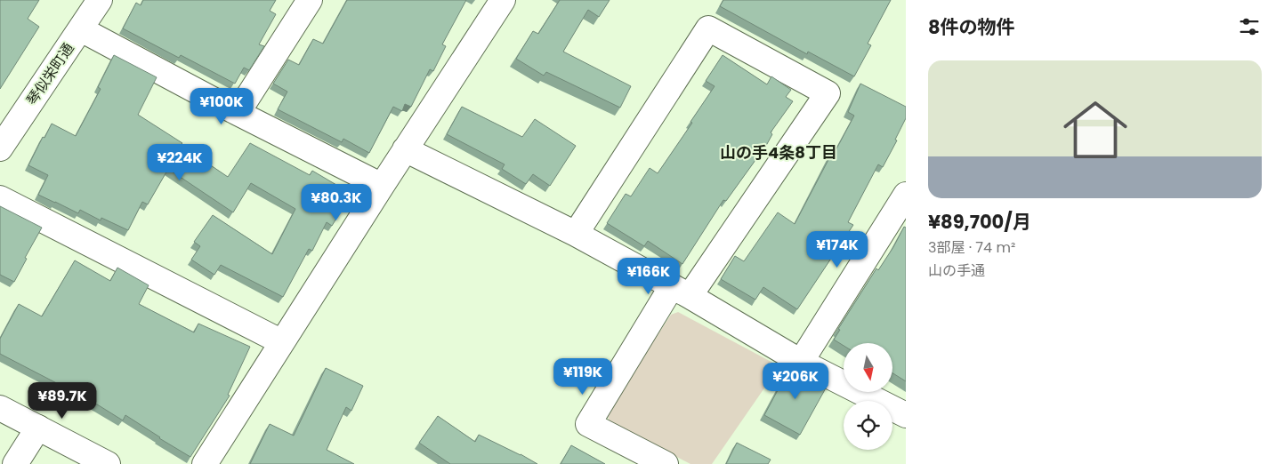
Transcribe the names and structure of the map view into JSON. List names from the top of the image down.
{
  "streets": {
    "street": ["琴似栄町通"]
  },
  "districts": ["山の手4条8丁目"],
  "north": "bottom",
  "page": {
    "heading": "8件の物件",
    "list": [
      {
        "name": "¥89,700/月",
        "note": "3部屋 · 74 m² · 山の手通"
      }
    ],
    "price": [
      "¥100K",
      "¥224K",
      "¥80.3K",
      "¥174K",
      "¥166K",
      "¥119K",
      "¥206K",
      "¥89.7K"
    ]
  }
}
